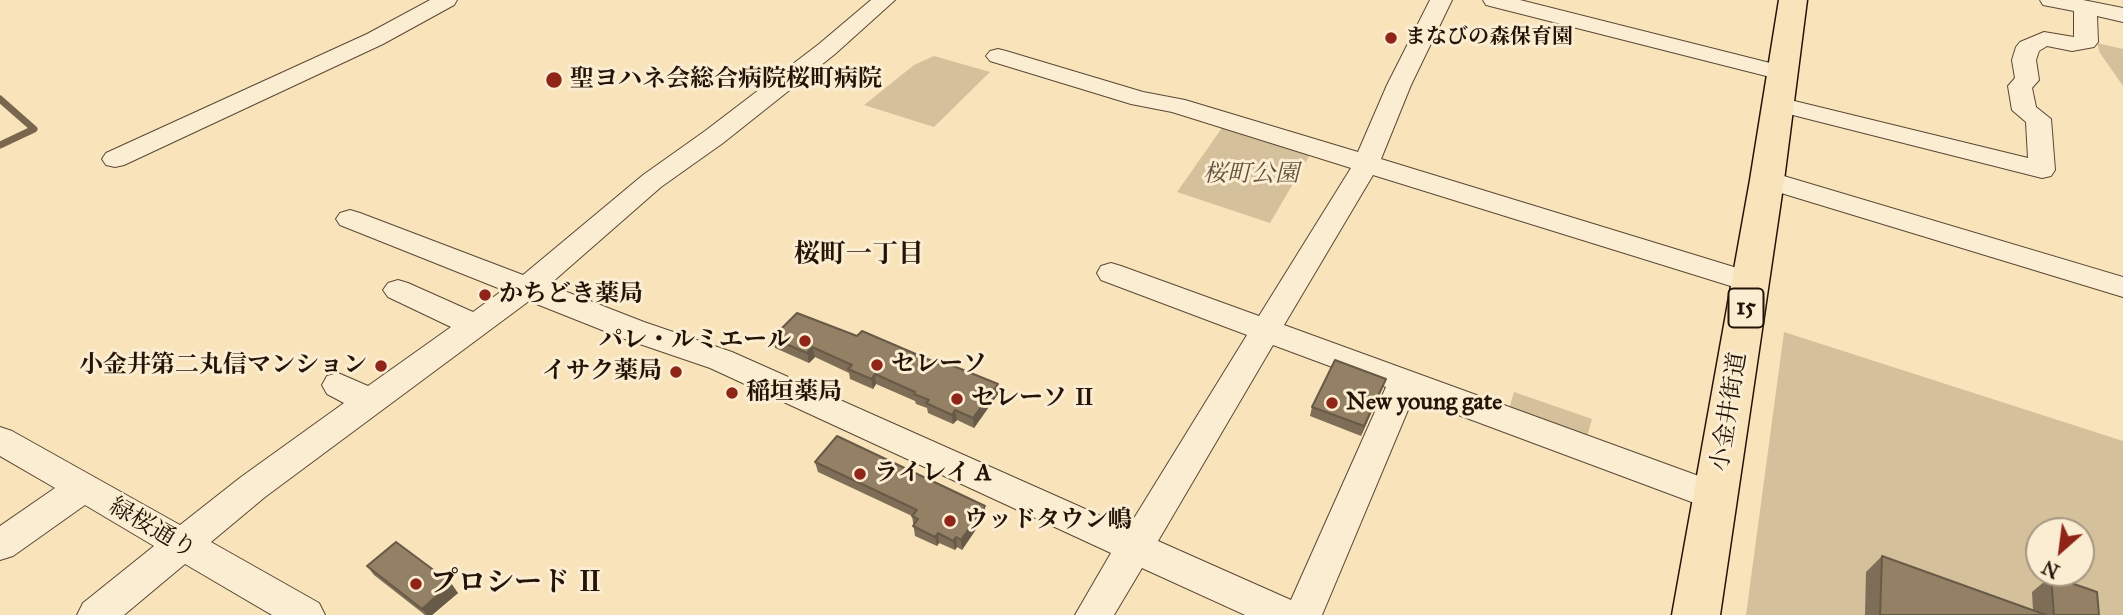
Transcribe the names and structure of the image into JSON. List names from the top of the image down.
{
  "streets": {
    "main road": ["15", "小金井街道"],
    "street": ["緑桜通り"]
  },
  "districts": ["桜町一丁目"],
  "parks": ["桜町公園"],
  "places": [
    "まなびの森保育園",
    "聖ヨハネ会総合病院桜町病院",
    "かちどき薬局",
    "パレ・ルミエール",
    "セレーソ",
    "小金井第二丸信マンション",
    "イサク薬局",
    "稲垣薬局",
    "セレーソ Ⅱ",
    "New young gate",
    "ライレイ A",
    "ウッドタウン嶋",
    "プロシード Ⅱ"
  ],
  "north": "bottom left"
}
